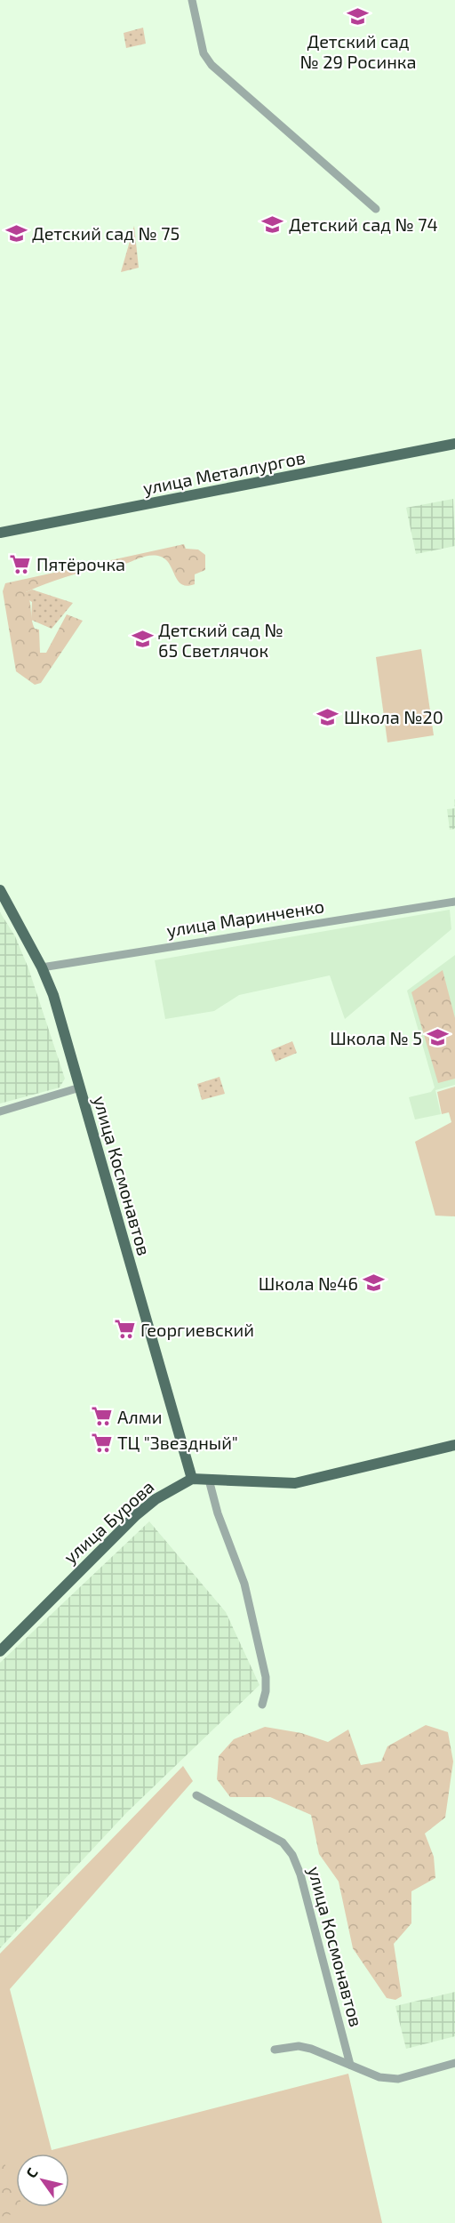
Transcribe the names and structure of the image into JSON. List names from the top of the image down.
{
  "streets": {
    "main road": ["улица Металлургов", "улица Космонавтов", "улица Бурова"],
    "street": ["улица Маринченко"]
  },
  "crossings": [
    ["улица Маринченко", "улица Космонавтов"],
    ["улица Космонавтов", "улица Бурова"]
  ],
  "places": {
    "school or university": [
      "Детский сад № 29 Росинка",
      "Детский сад № 74",
      "Детский сад № 75",
      "Детский сад № 65 Светлячок",
      "Школа №20",
      "Школа № 5",
      "Школа №46"
    ],
    "supermarket": [
      "Пятёрочка",
      "Георгиевский",
      "Алми",
      "ТЦ \"Звездный\""
    ]
  },
  "north": "top left"
}
